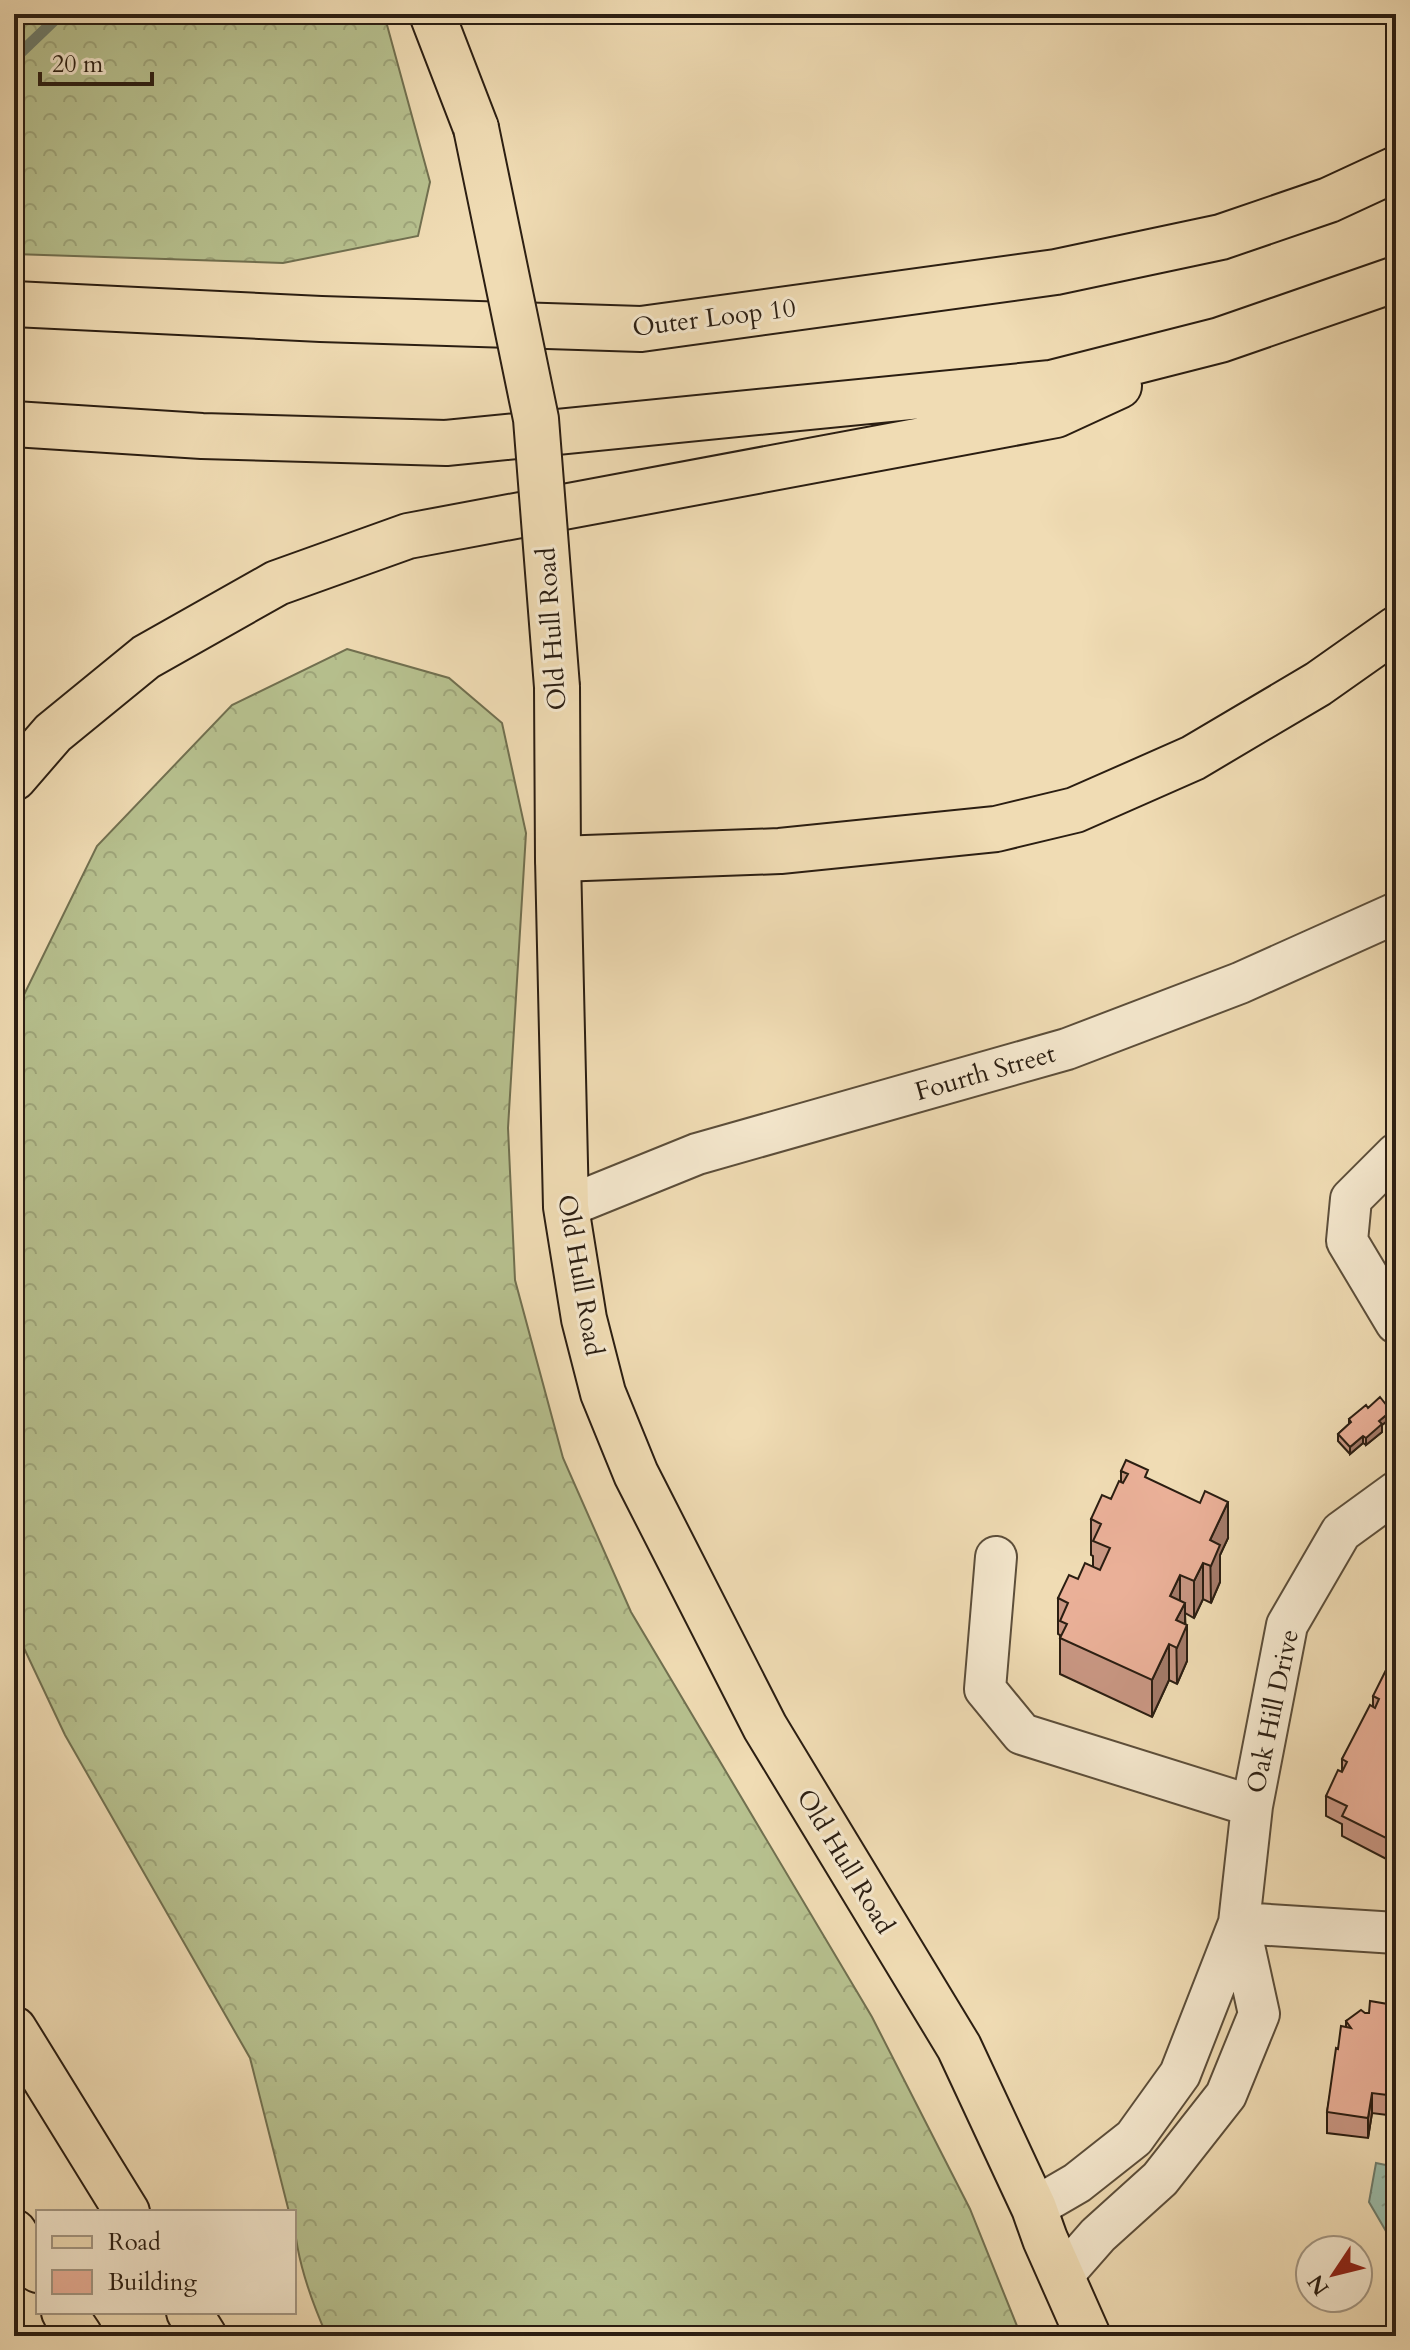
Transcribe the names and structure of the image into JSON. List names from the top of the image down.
{
  "streets": {
    "main road": ["Outer Loop 10", "Old Hull Road"],
    "street": ["Fourth Street", "Oak Hill Drive"]
  },
  "crossings": [
    ["Old Hull Road", "Fourth Street"],
    ["Old Hull Road", "Oak Hill Drive"]
  ],
  "legend": ["Road", "Building"],
  "scale_bar": "20 m",
  "north": "bottom left"
}
